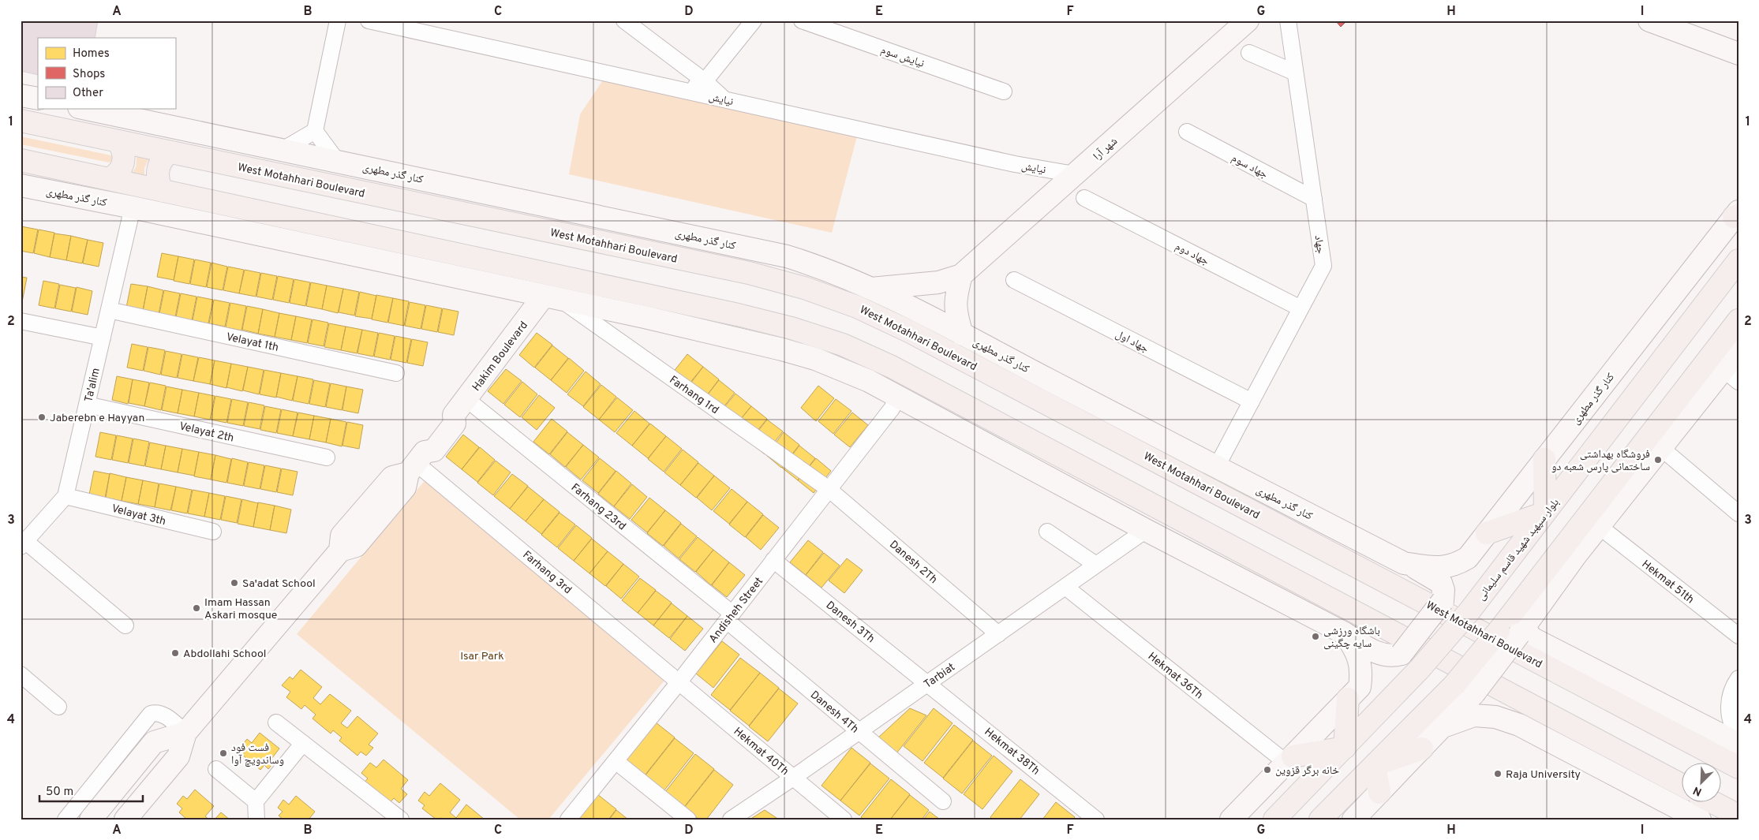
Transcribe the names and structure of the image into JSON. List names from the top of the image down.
{
  "streets": {
    "main road": ["West Motahhari Boulevard", "بلوار سپهبد شهید قاسم سلیمانی"],
    "street": [
      "نیایش سوم",
      "نيايش",
      "شهر آرا",
      "جهاد سوم",
      "کنار گذر مطهری",
      "جهاد",
      "جهاد دوم",
      "جهاد اول",
      "Velayat 1th",
      "Hakim Boulevard",
      "Ta'alim",
      "Farhang 1rd",
      "Velayat 2th",
      "Farhang 23rd",
      "Velayat 3th",
      "Danesh 2Th",
      "Farhang 3rd",
      "Hekmat 51th",
      "Andisheh Street",
      "Danesh 3Th",
      "Tarbiat",
      "Hekmat 36Th",
      "Danesh 4Th",
      "Hekmat 40Th",
      "Hekmat 38Th"
    ]
  },
  "crossings": [
    ["نيايش", "شهر آرا"],
    ["جهاد سوم", "جهاد"],
    ["کنار گذر مطهری", "جهاد"],
    ["کنار گذر مطهری", "Hakim Boulevard"],
    ["کنار گذر مطهری", "Ta'alim"],
    ["کنار گذر مطهری", "Farhang 1rd"],
    ["کنار گذر مطهری", "Andisheh Street"],
    ["کنار گذر مطهری", "Tarbiat"],
    ["کنار گذر مطهری", "Hekmat 36Th"],
    ["جهاد", "جهاد دوم"],
    ["جهاد", "جهاد اول"],
    ["Velayat 1th", "Ta'alim"],
    ["Hakim Boulevard", "Farhang 1rd"],
    ["Hakim Boulevard", "Farhang 23rd"],
    ["Hakim Boulevard", "Farhang 3rd"],
    ["Ta'alim", "Velayat 2th"],
    ["Ta'alim", "Velayat 3th"],
    ["Farhang 1rd", "Danesh 2Th"],
    ["Farhang 1rd", "Andisheh Street"],
    ["Farhang 23rd", "Andisheh Street"],
    ["Farhang 23rd", "Danesh 4Th"],
    ["Danesh 2Th", "Andisheh Street"],
    ["Danesh 2Th", "Tarbiat"],
    ["Farhang 3rd", "Andisheh Street"],
    ["Farhang 3rd", "Hekmat 40Th"],
    ["Andisheh Street", "Danesh 3Th"],
    ["Andisheh Street", "Danesh 4Th"],
    ["Andisheh Street", "Hekmat 40Th"],
    ["Danesh 3Th", "Tarbiat"],
    ["Danesh 3Th", "Hekmat 38Th"],
    ["Tarbiat", "Hekmat 36Th"],
    ["Tarbiat", "Danesh 4Th"],
    ["Tarbiat", "Hekmat 40Th"],
    ["Tarbiat", "Hekmat 38Th"]
  ],
  "parks": ["Isar Park"],
  "places": [
    "Jaberebn e Hayyan",
    "فروشگاه بهداشتی ساختمانی پارس شعبه دو",
    "Sa'adat School",
    "Imam Hassan Askari mosque",
    "باشگاه ورزشى سايه چگينى",
    "Abdollahi School",
    "فست فود وساندویچ آوا",
    "خانه برگر قزوین",
    "Raja University"
  ],
  "legend": ["Homes", "Shops", "Other"],
  "scale_bar": "50 m",
  "north": "bottom left",
  "grid": {
    "columns": [
      "A",
      "B",
      "C",
      "D",
      "E",
      "F",
      "G",
      "H",
      "I"
    ],
    "rows": [
      "1",
      "2",
      "3",
      "4"
    ]
  }
}
